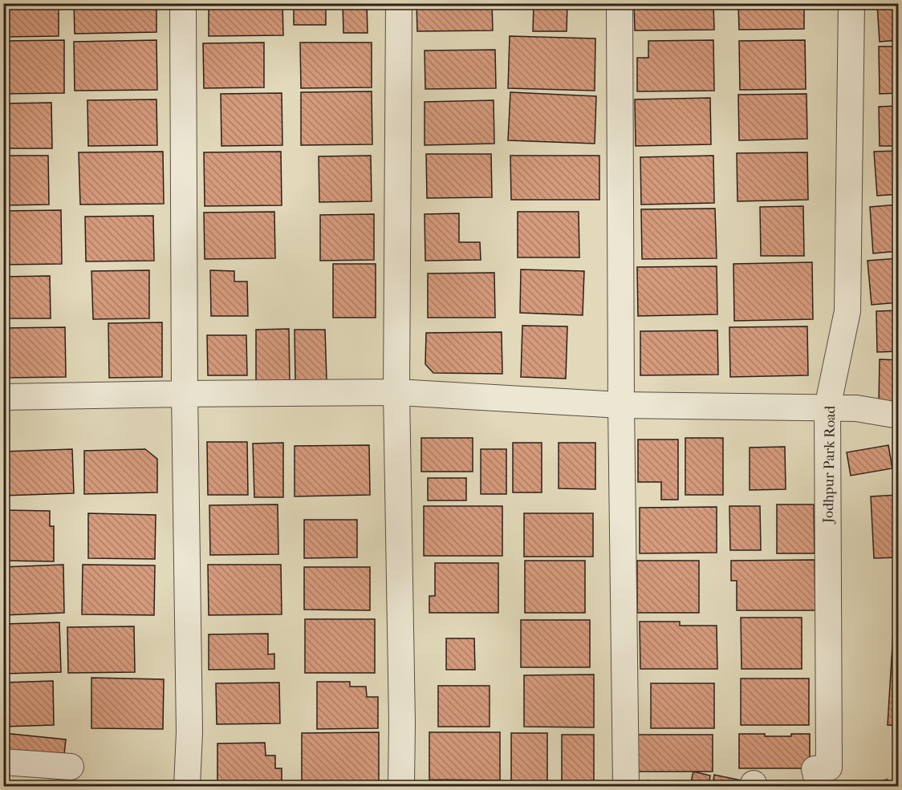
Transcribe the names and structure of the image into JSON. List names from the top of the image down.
{
  "streets": {
    "street": ["Jodhpur Park Road"]
  }
}
